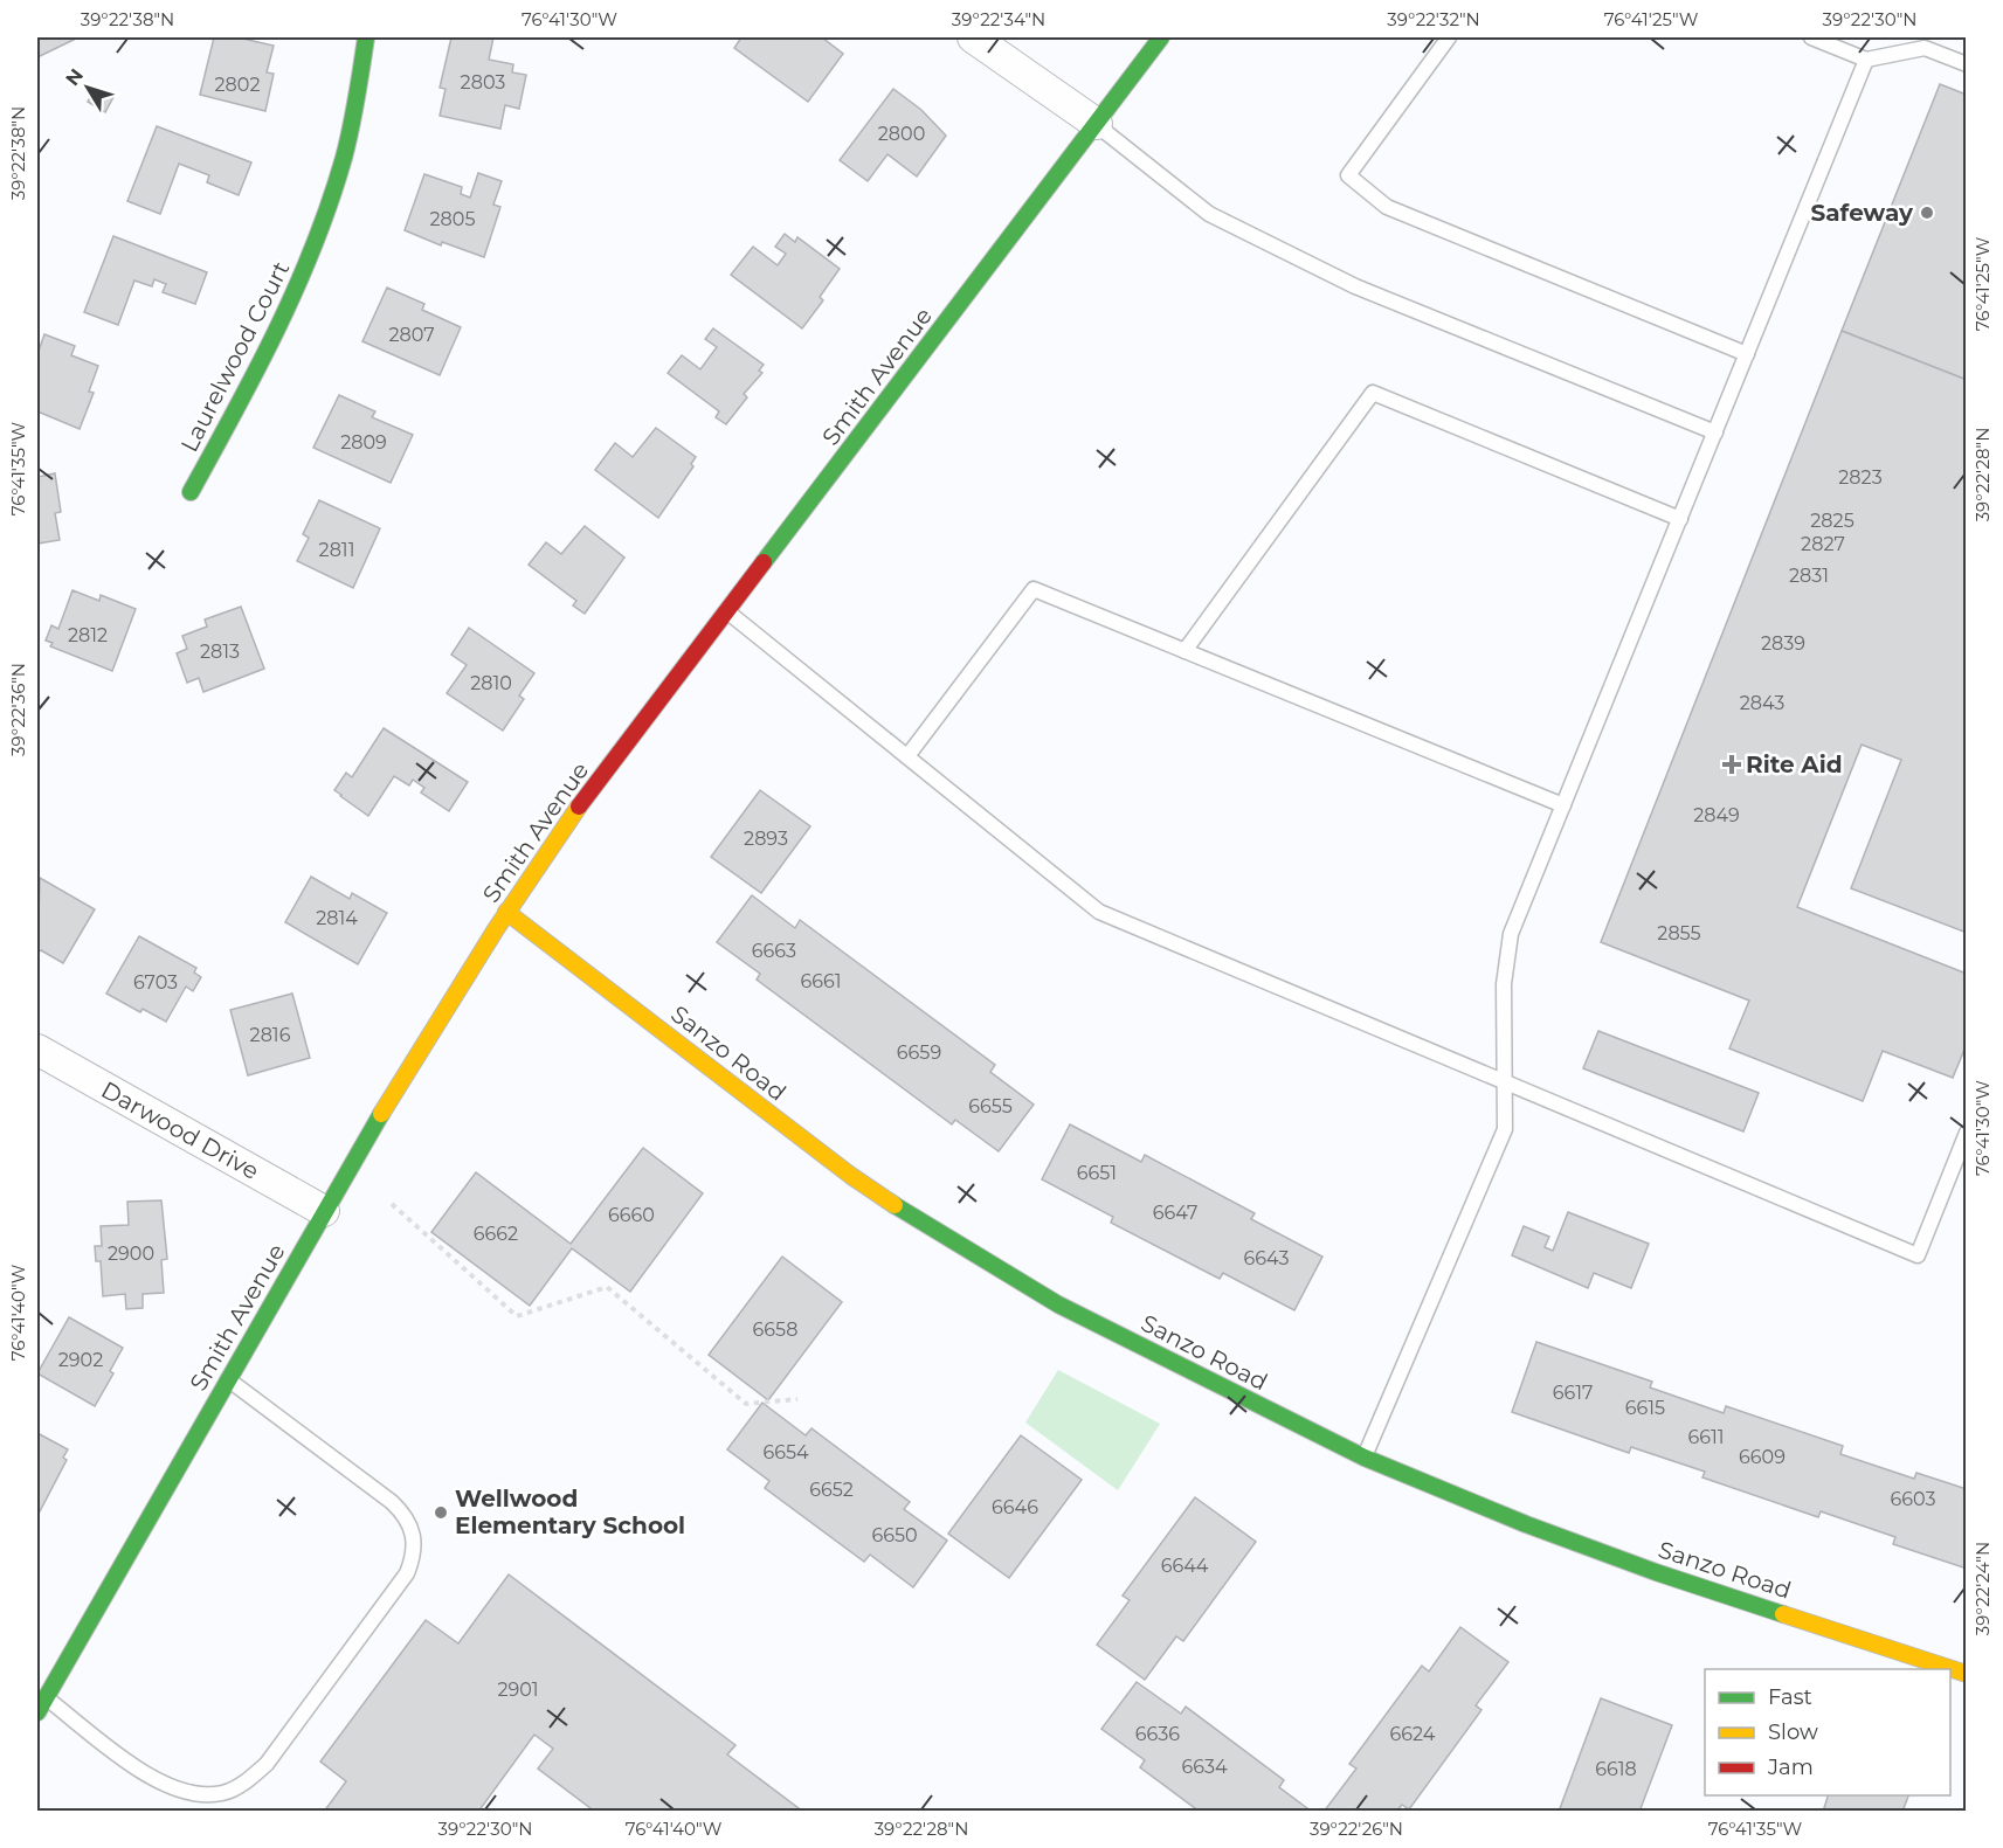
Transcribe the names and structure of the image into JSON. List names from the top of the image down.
{
  "streets": {
    "street": [
      "Laurelwood Court",
      "Smith Avenue",
      "Sanzo Road",
      "Darwood Drive"
    ]
  },
  "crossings": [
    ["Smith Avenue", "Sanzo Road"],
    ["Smith Avenue", "Darwood Drive"]
  ],
  "places": {
    "other": ["Safeway", "Wellwood Elementary School"],
    "health": ["Rite Aid"]
  },
  "house_numbers": [
    "2803",
    "2802",
    "2800",
    "2805",
    "2807",
    "2809",
    "2823",
    "2825",
    "2827",
    "2811",
    "2831",
    "2812",
    "2839",
    "2813",
    "2810",
    "2843",
    "2849",
    "2893",
    "2814",
    "2855",
    "6663",
    "6661",
    "6703",
    "2816",
    "6659",
    "6655",
    "6651",
    "6647",
    "6660",
    "6662",
    "2900",
    "6643",
    "6658",
    "2902",
    "6617",
    "6615",
    "6611",
    "6654",
    "6609",
    "6652",
    "6603",
    "6646",
    "6650",
    "6644",
    "2901",
    "6636",
    "6624",
    "6634",
    "6618"
  ],
  "legend": ["Fast", "Slow", "Jam"],
  "north": "top left",
  "coordinates": [
    "39°22'38\"N",
    "76°41'30\"W",
    "39°22'34\"N",
    "39°22'32\"N",
    "76°41'25\"W",
    "39°22'30\"N",
    "76°41'35\"W",
    "39°22'28\"N",
    "39°22'36\"N",
    "76°41'40\"W",
    "39°22'24\"N",
    "39°22'26\"N"
  ]
}
